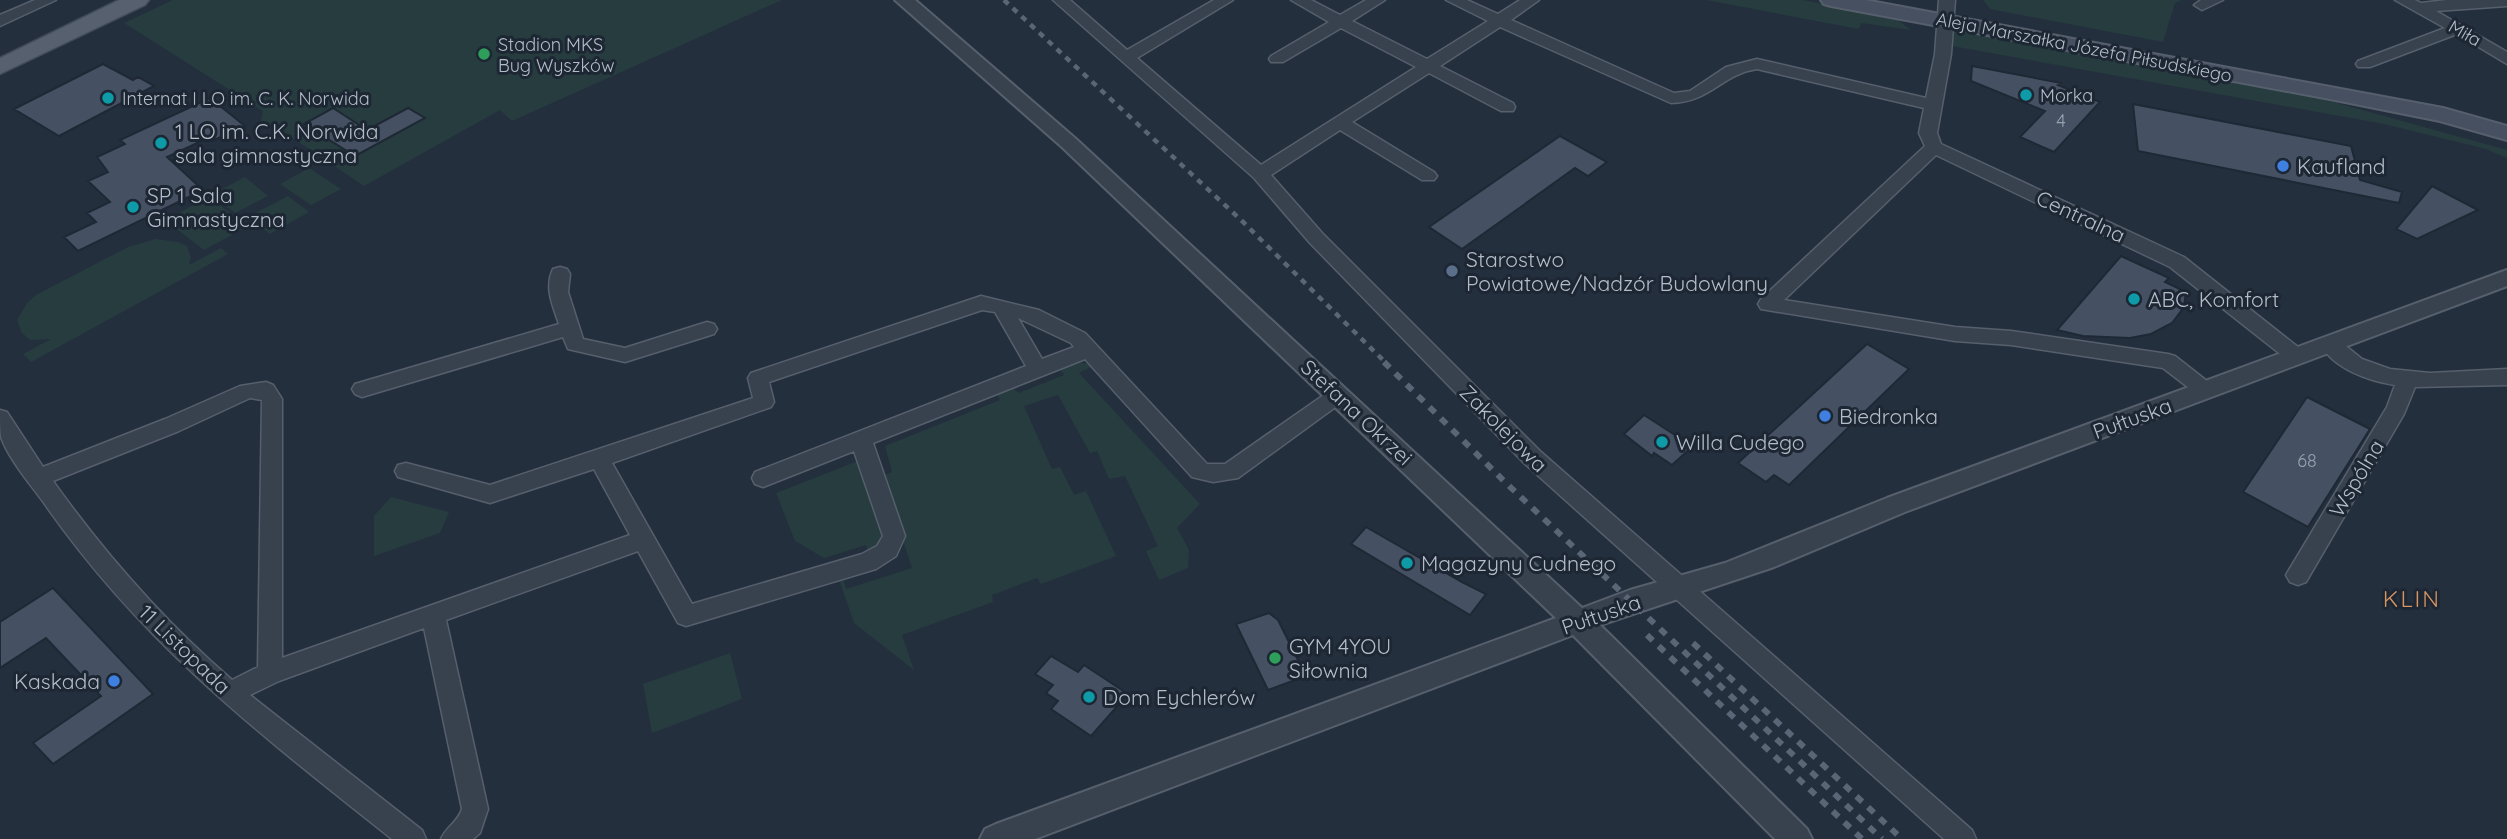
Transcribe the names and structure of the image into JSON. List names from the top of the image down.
{
  "streets": {
    "main road": ["Aleja Marszałka Józefa Piłsudskiego"],
    "street": [
      "Miła",
      "Centralna",
      "Stefana Okrzei",
      "Pułtuska",
      "Zakolejowa",
      "Wspólna",
      "11 Listopada"
    ]
  },
  "crossings": [
    ["Centralna", "Pułtuska"],
    ["Stefana Okrzei", "Pułtuska"],
    ["Pułtuska", "Zakolejowa"]
  ],
  "districts": ["KLIN"],
  "places": [
    "Stadion MKS Bug Wyszków",
    "Morka",
    "Internat I LO im. C. K. Norwida",
    "1 LO im. C.K. Norwida sala gimnastyczna",
    "Kaufland",
    "SP 1 Sala Gimnastyczna",
    "Starostwo Powiatowe/Nadzór Budowlany",
    "ABC, Komfort",
    "Biedronka",
    "Willa Cudego",
    "Magazyny Cudnego",
    "GYM 4YOU Siłownia",
    "Kaskada",
    "Dom Eychlerów"
  ],
  "house_numbers": ["4", "68"]
}
